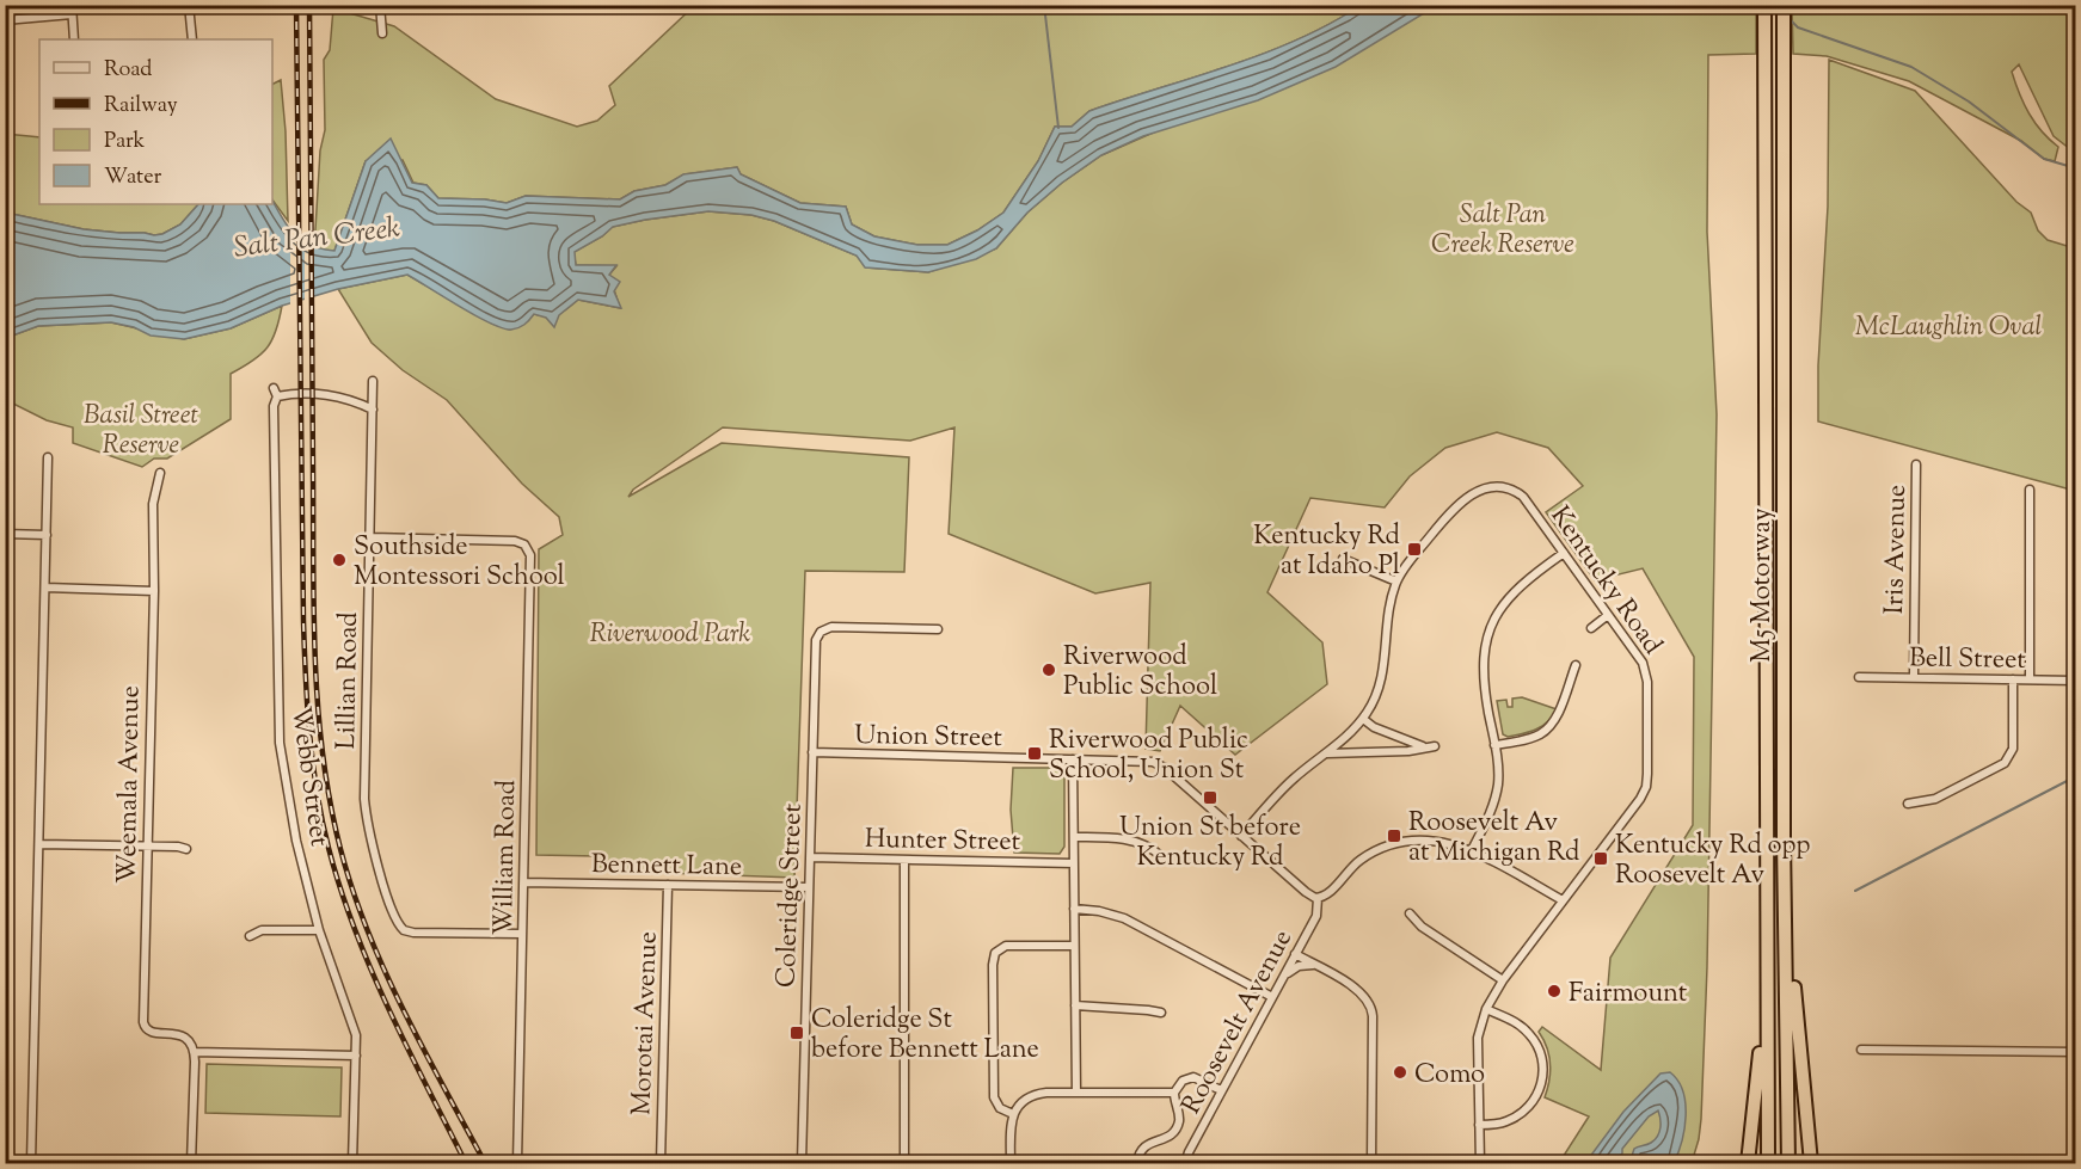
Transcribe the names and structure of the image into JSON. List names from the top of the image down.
{
  "streets": {
    "highway": ["M5 Motorway"],
    "street": [
      "Iris Avenue",
      "Kentucky Road",
      "Bell Street",
      "Lillian Road",
      "Union Street",
      "Webb Street",
      "Weemala Avenue",
      "Hunter Street",
      "William Road",
      "Bennett Lane",
      "Coleridge Street",
      "Roosevelt Avenue",
      "Morotai Avenue"
    ]
  },
  "crossings": [
    ["Iris Avenue", "Bell Street"],
    ["Kentucky Road", "Union Street"],
    ["Lillian Road", "William Road"],
    ["Union Street", "Coleridge Street"],
    ["Union Street", "Roosevelt Avenue"],
    ["Hunter Street", "Coleridge Street"],
    ["William Road", "Bennett Lane"],
    ["Bennett Lane", "Coleridge Street"],
    ["Bennett Lane", "Morotai Avenue"]
  ],
  "water": ["Salt Pan Creek"],
  "parks": [
    "Salt Pan Creek Reserve",
    "McLaughlin Oval",
    "Basil Street Reserve",
    "Riverwood Park"
  ],
  "places": {
    "transit": [
      "Kentucky Rd at Idaho Pl",
      "Riverwood Public School, Union St",
      "Union St before Kentucky Rd",
      "Roosevelt Av at Michigan Rd",
      "Kentucky Rd opp Roosevelt Av",
      "Coleridge St before Bennett Lane"
    ],
    "other": [
      "Southside Montessori School",
      "Riverwood Public School",
      "Fairmount",
      "Como"
    ]
  },
  "legend": [
    "Road",
    "Railway",
    "Park",
    "Water"
  ]
}
